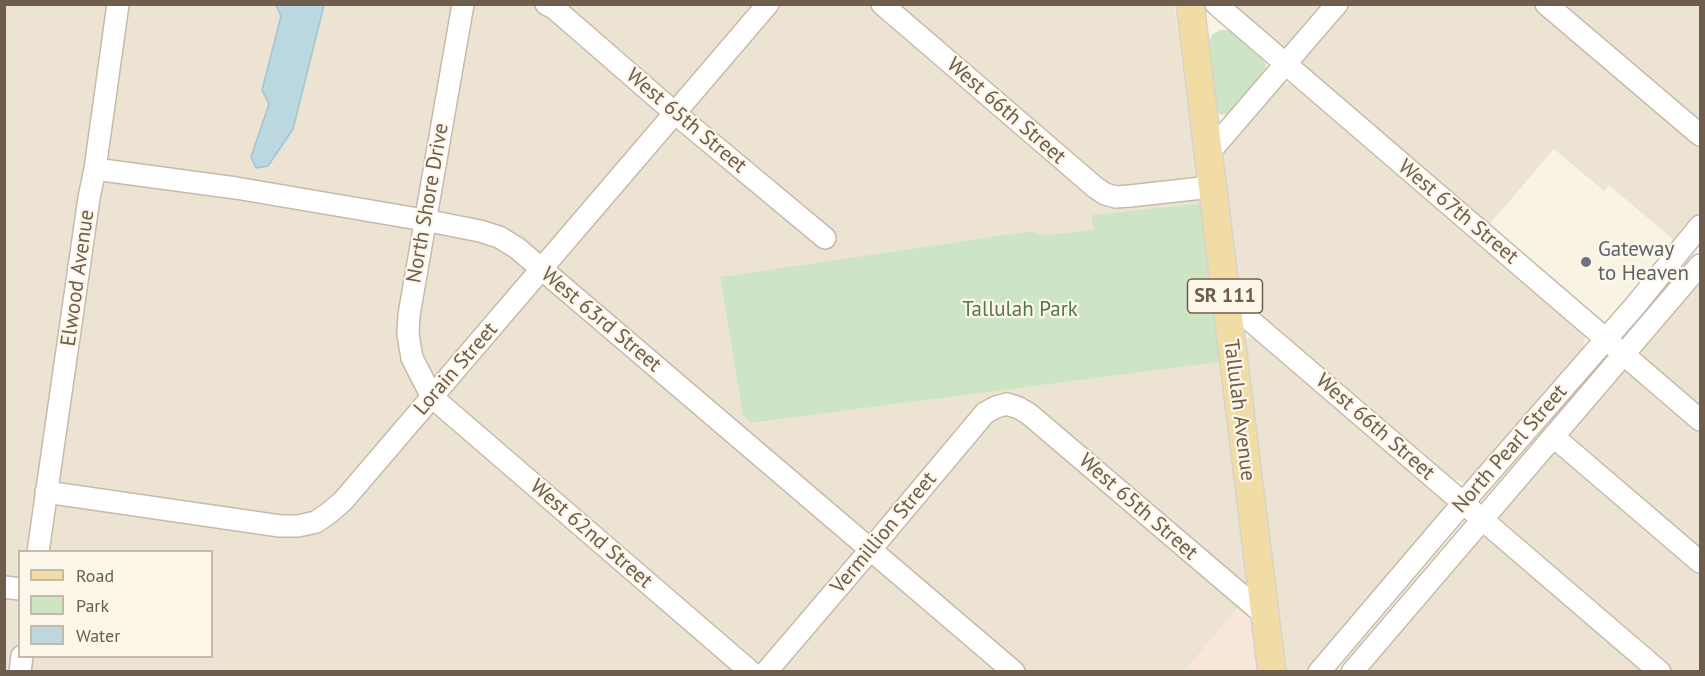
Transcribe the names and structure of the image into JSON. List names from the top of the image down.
{
  "streets": {
    "main road": ["SR 111", "Tallulah Avenue"],
    "street": [
      "West 66th Street",
      "West 65th Street",
      "North Shore Drive",
      "West 67th Street",
      "Elwood Avenue",
      "West 63rd Street",
      "Lorain Street",
      "North Pearl Street",
      "Vermillion Street",
      "West 62nd Street"
    ]
  },
  "crossings": [
    ["West 66th Street", "Tallulah Avenue"],
    ["West 66th Street", "North Pearl Street"],
    ["West 65th Street", "Lorain Street"],
    ["West 65th Street", "Tallulah Avenue"],
    ["West 65th Street", "Vermillion Street"],
    ["North Shore Drive", "West 63rd Street"],
    ["North Shore Drive", "Lorain Street"],
    ["North Shore Drive", "West 62nd Street"],
    ["West 67th Street", "North Pearl Street"],
    ["Elwood Avenue", "West 63rd Street"],
    ["Elwood Avenue", "Lorain Street"],
    ["West 63rd Street", "Lorain Street"],
    ["West 63rd Street", "Vermillion Street"],
    ["Lorain Street", "West 62nd Street"]
  ],
  "parks": ["Tallulah Park"],
  "places": ["Gateway to Heaven"],
  "legend": ["Road", "Park", "Water"]
}
